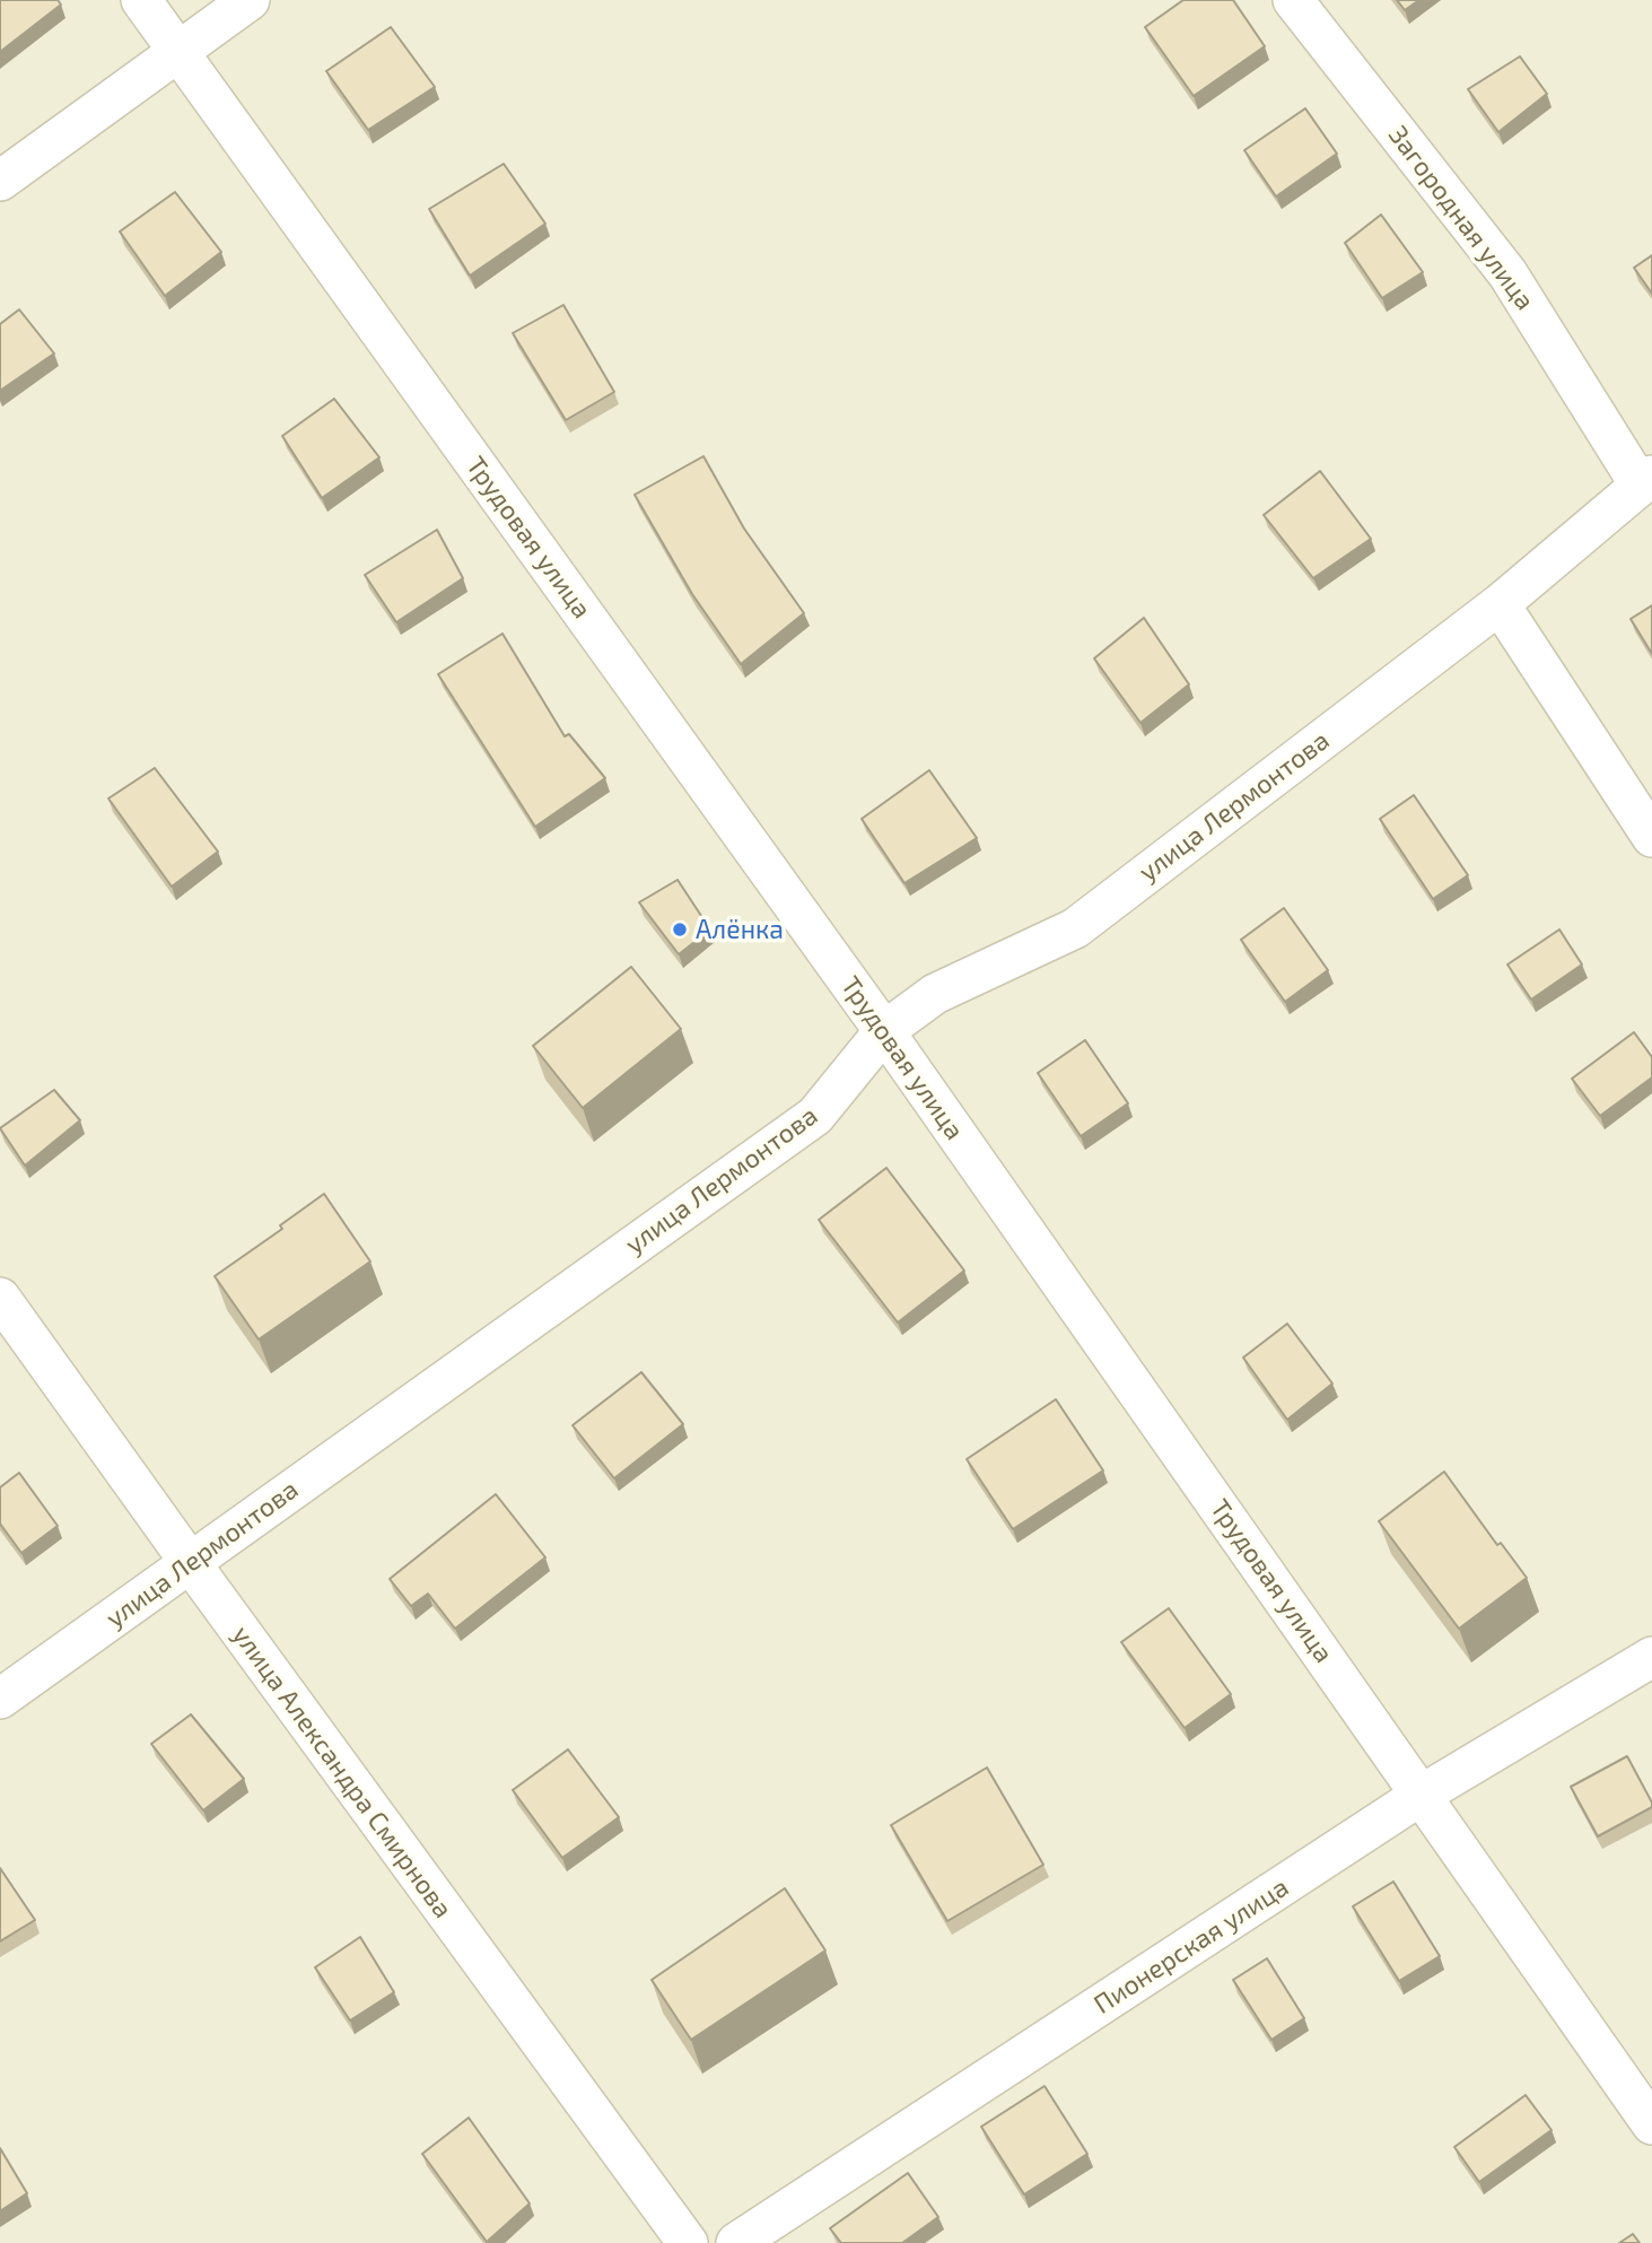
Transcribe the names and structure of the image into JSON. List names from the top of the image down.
{
  "streets": {
    "street": [
      "Загородная улица",
      "Трудовая улица",
      "улица Лермонтова",
      "улица Александра Смирнова",
      "Пионерская улица"
    ]
  },
  "crossings": [
    ["Загородная улица", "улица Лермонтова"],
    ["Трудовая улица", "улица Лермонтова"],
    ["Трудовая улица", "Пионерская улица"],
    ["улица Лермонтова", "улица Александра Смирнова"]
  ],
  "places": ["Алёнка"]
}
